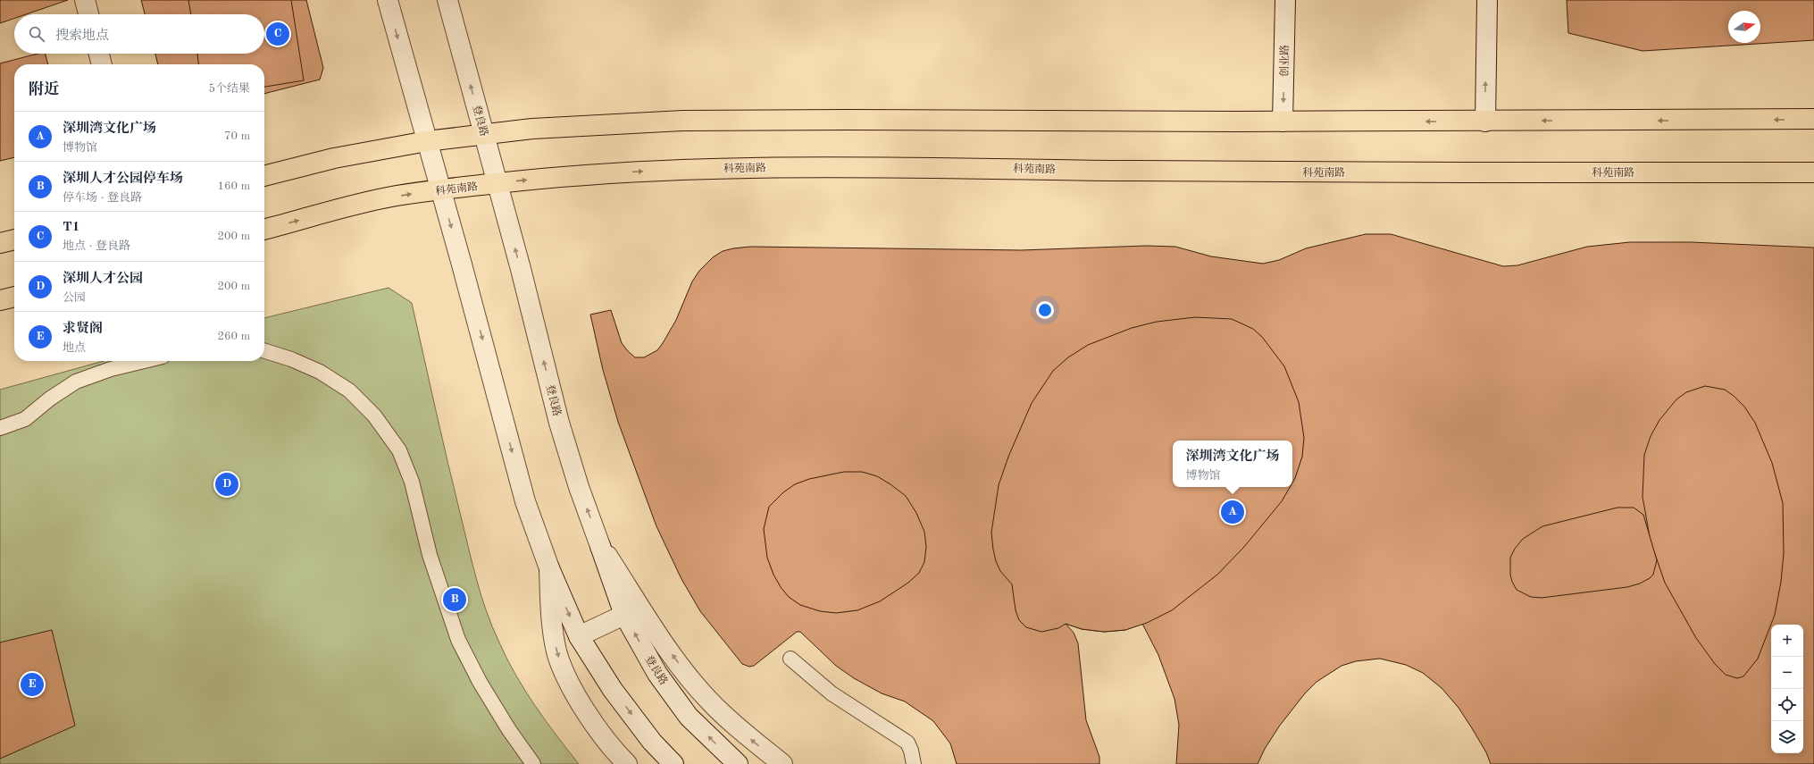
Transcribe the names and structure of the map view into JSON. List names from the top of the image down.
{
  "streets": {
    "main road": ["科苑南路"],
    "street": ["创业路", "登良路"]
  },
  "crossings": [
    ["登良路", "科苑南路"]
  ],
  "one_way": ["创业路"],
  "north": "right",
  "page": {
    "search": "搜索地点",
    "pins": [
      "C",
      "D",
      "A",
      "B",
      "E"
    ],
    "heading": ["附近", "5个结果"],
    "list": [
      {
        "mark": "A",
        "name": "深圳湾文化广场",
        "note": "博物馆",
        "value": "70 m"
      },
      {
        "mark": "B",
        "name": "深圳人才公园停车场",
        "note": "停车场 · 登良路",
        "value": "160 m"
      },
      {
        "mark": "C",
        "name": "T1",
        "note": "地点 · 登良路",
        "value": "200 m"
      },
      {
        "mark": "D",
        "name": "深圳人才公园",
        "note": "公园",
        "value": "200 m"
      },
      {
        "mark": "E",
        "name": "求贤阁",
        "note": "地点",
        "value": "260 m"
      }
    ],
    "popup": ["深圳湾文化广场", "博物馆"],
    "map_buttons": ["+", "−"]
  }
}
